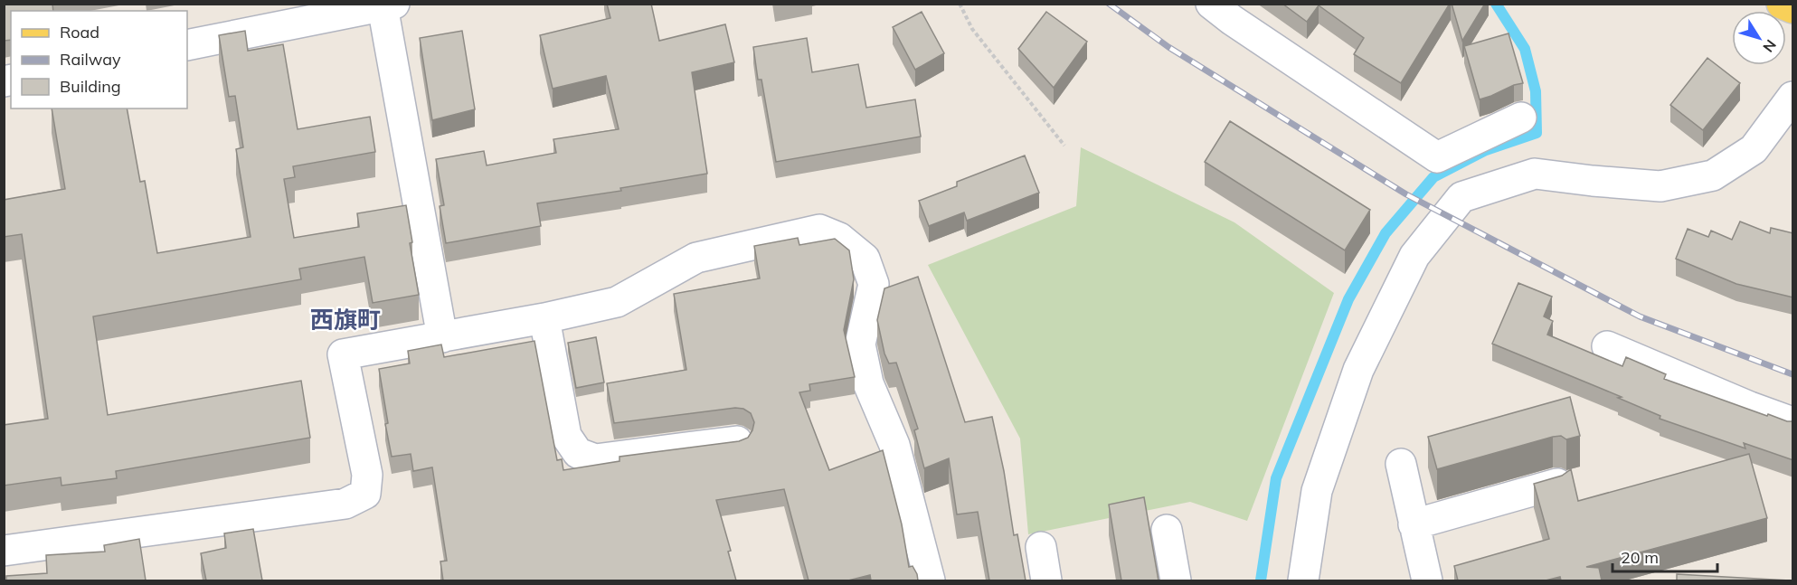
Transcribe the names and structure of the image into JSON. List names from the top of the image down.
{
  "districts": ["西旗町"],
  "legend": ["Road", "Railway", "Building"],
  "scale_bar": "20 m",
  "north": "bottom right"
}
